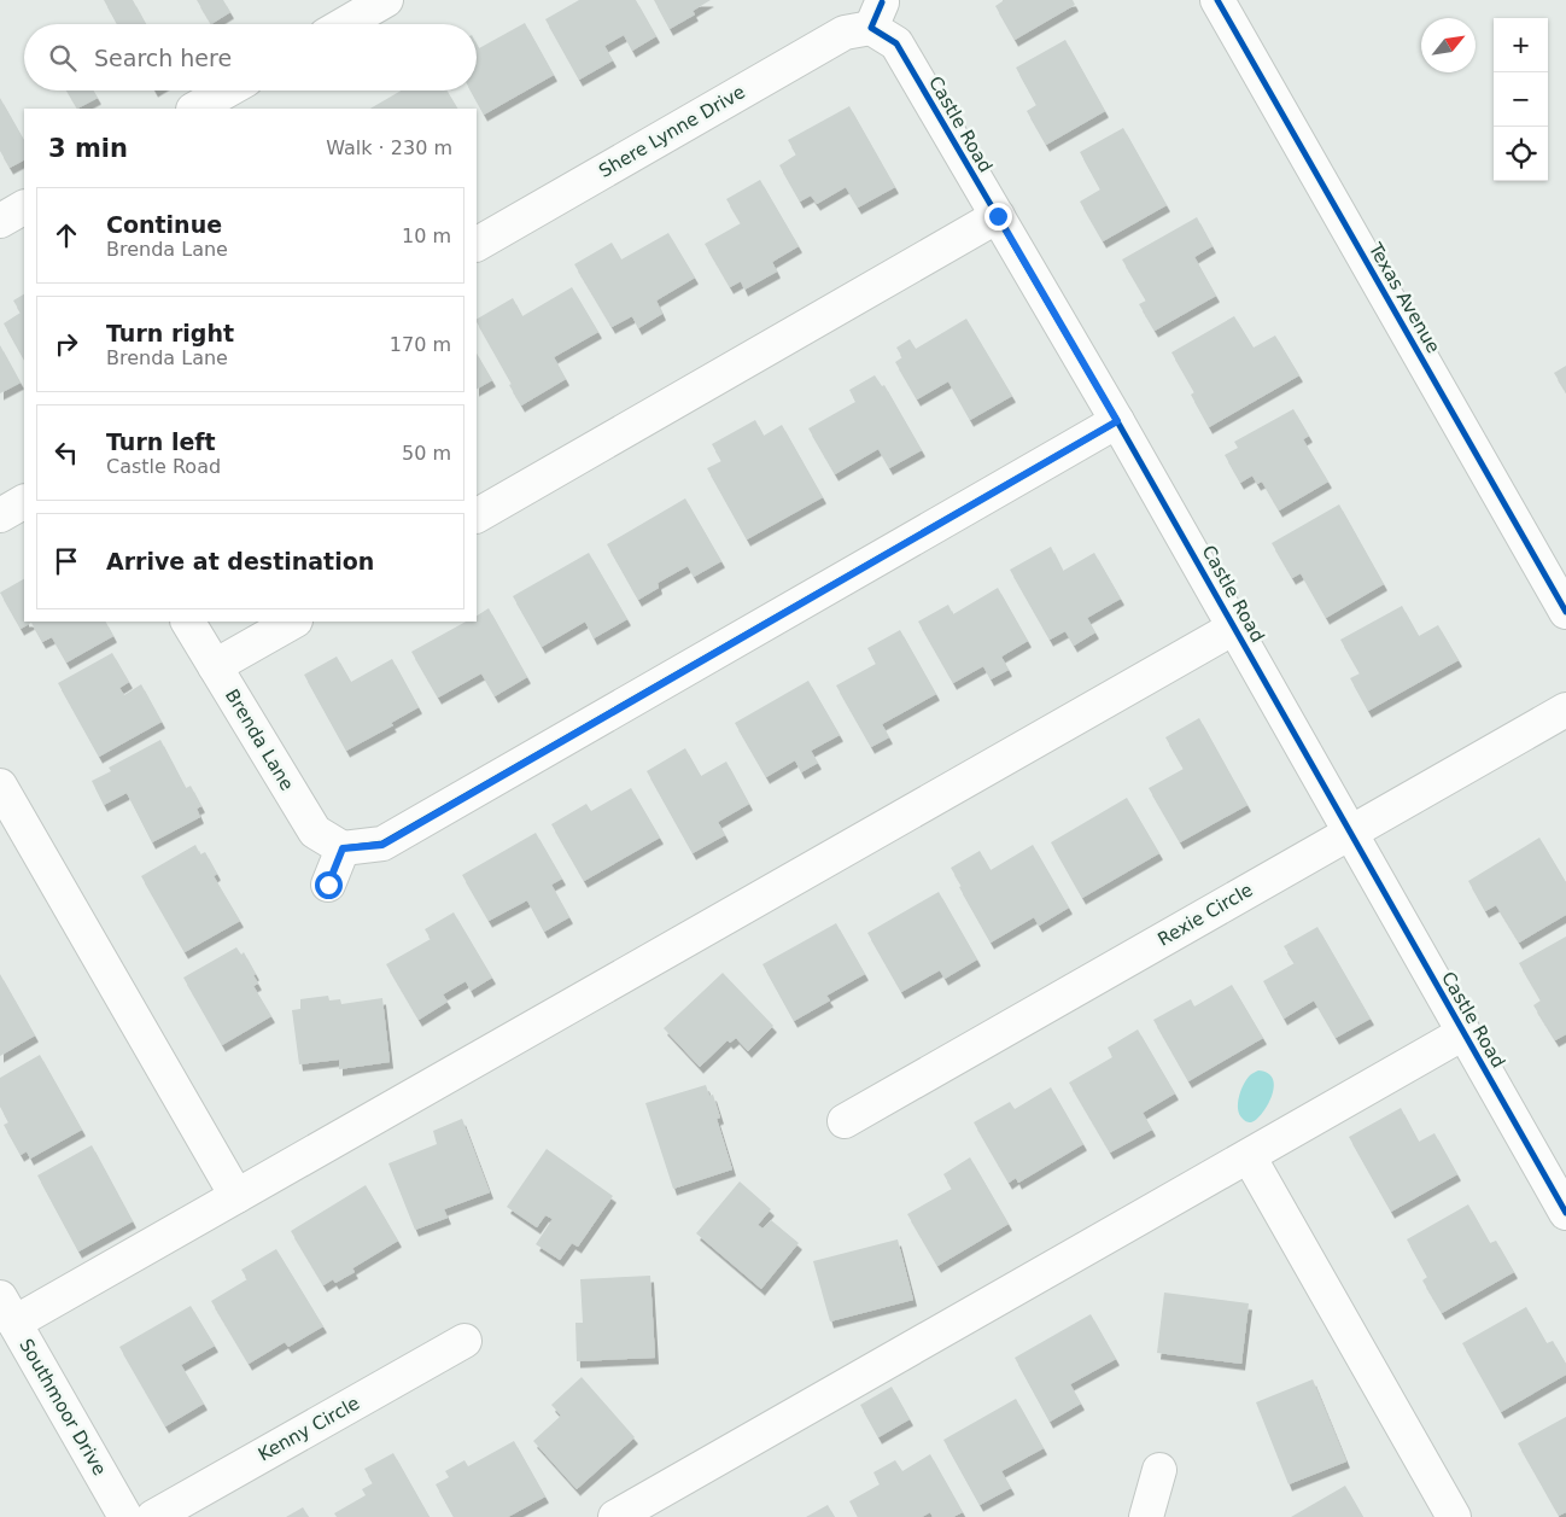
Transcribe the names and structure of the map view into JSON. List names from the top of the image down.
{
  "streets": {
    "street": [
      "Castle Road",
      "Shere Lynne Drive",
      "Texas Avenue",
      "Brenda Lane",
      "Rexie Circle",
      "Southmoor Drive",
      "Kenny Circle"
    ]
  },
  "crossings": [
    ["Castle Road", "Shere Lynne Drive"],
    ["Castle Road", "Rexie Circle"]
  ],
  "north": "top right",
  "page": {
    "map_buttons": ["+", "−"],
    "search": "Search here",
    "heading": ["3 min", "Walk · 230 m"],
    "list": [
      ["Continue", "Brenda Lane", "10 m"],
      ["Turn right", "Brenda Lane", "170 m"],
      ["Turn left", "Castle Road", "50 m"],
      "Arrive at destination"
    ]
  }
}
